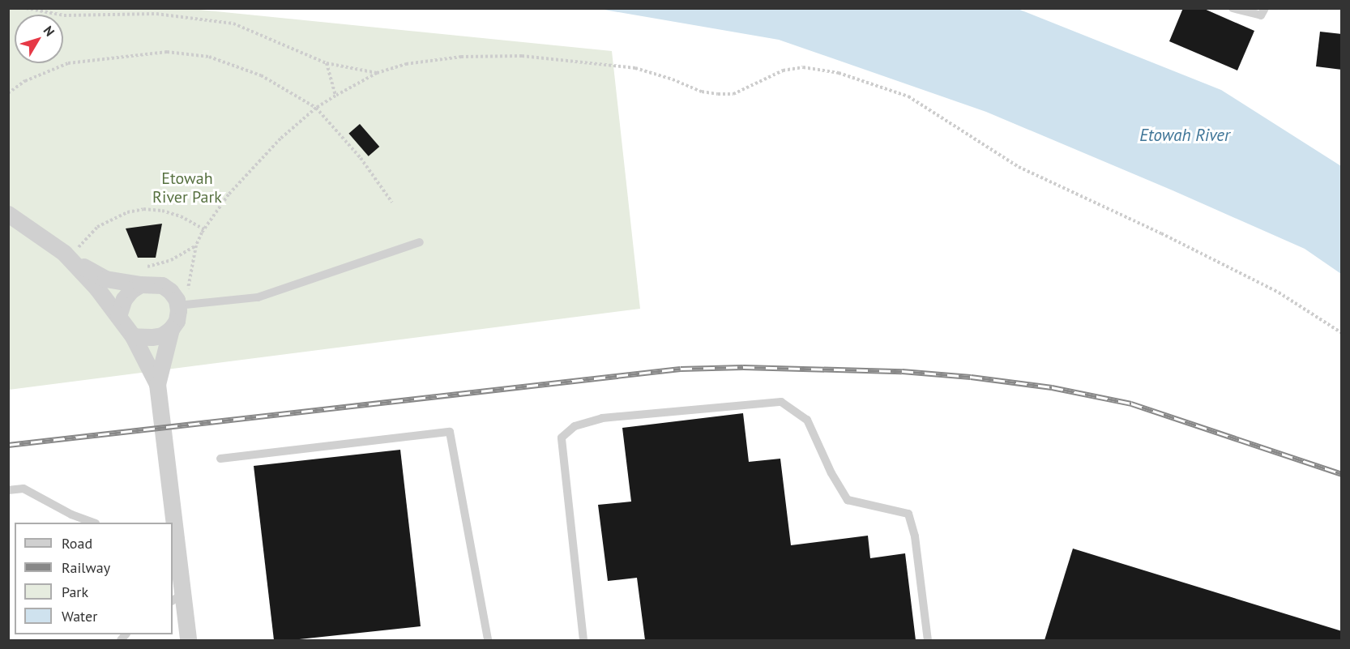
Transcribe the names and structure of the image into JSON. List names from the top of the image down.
{
  "water": ["Etowah River"],
  "parks": ["Etowah River Park"],
  "legend": [
    "Road",
    "Railway",
    "Park",
    "Water"
  ],
  "north": "top right"
}
